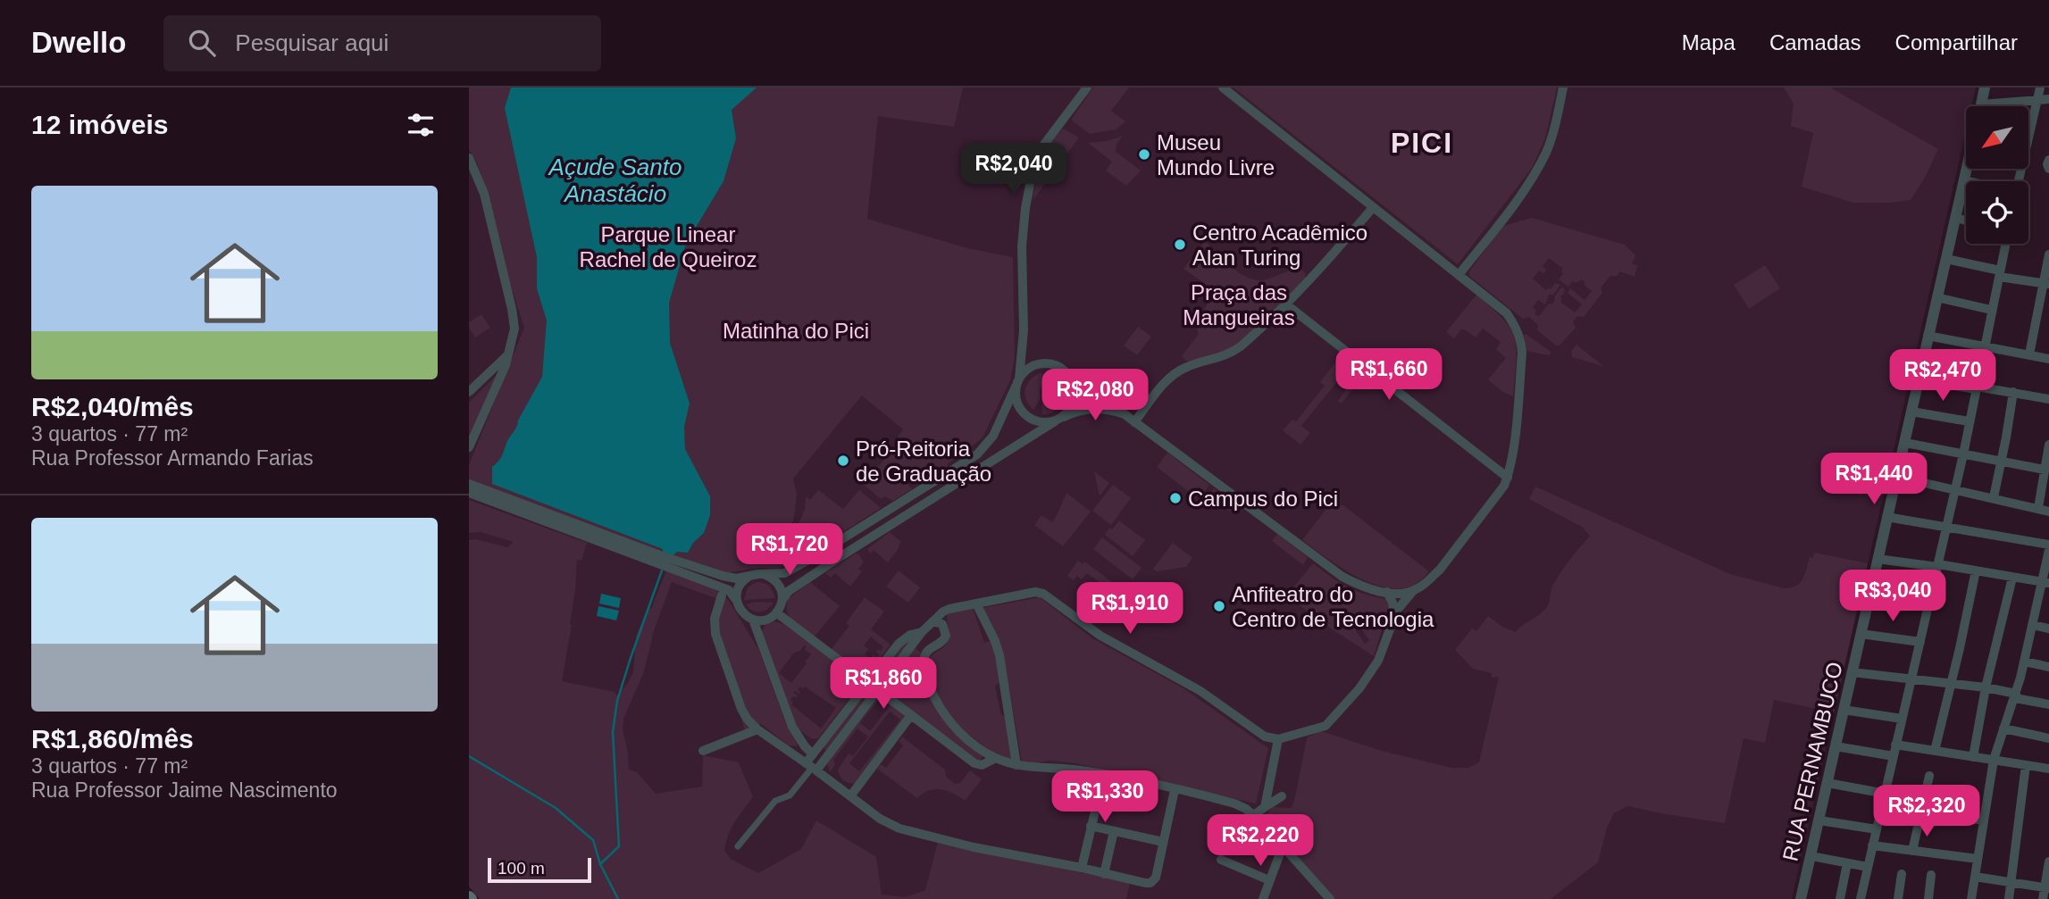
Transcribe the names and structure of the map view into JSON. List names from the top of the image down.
{
  "streets": {
    "street": ["RUA PERNAMBUCO"]
  },
  "districts": ["PICI"],
  "water": ["Açude Santo Anastácio"],
  "parks": ["Parque Linear Rachel de Queiroz", "Praça das Mangueiras", "Matinha do Pici"],
  "places": [
    "Museu Mundo Livre",
    "Centro Acadêmico Alan Turing",
    "Pró-Reitoria de Graduação",
    "Campus do Pici",
    "Anfiteatro do Centro de Tecnologia"
  ],
  "scale_bar": "100 m",
  "north": "bottom left",
  "page": {
    "header": "Dwello",
    "search": "Pesquisar aqui",
    "nav": ["Mapa", "Camadas", "Compartilhar"],
    "heading": "12 imóveis",
    "price": [
      "R$2,040",
      "R$1,660",
      "R$2,470",
      "R$2,080",
      "R$1,440",
      "R$1,720",
      "R$3,040",
      "R$1,910",
      "R$1,860",
      "R$1,330",
      "R$2,320",
      "R$2,220"
    ],
    "list": [
      {
        "name": "R$2,040/mês",
        "note": "3 quartos · 77 m² · Rua Professor Armando Farias"
      },
      {
        "name": "R$1,860/mês",
        "note": "3 quartos · 77 m² · Rua Professor Jaime Nascimento"
      }
    ],
    "scale": "100 m"
  }
}
